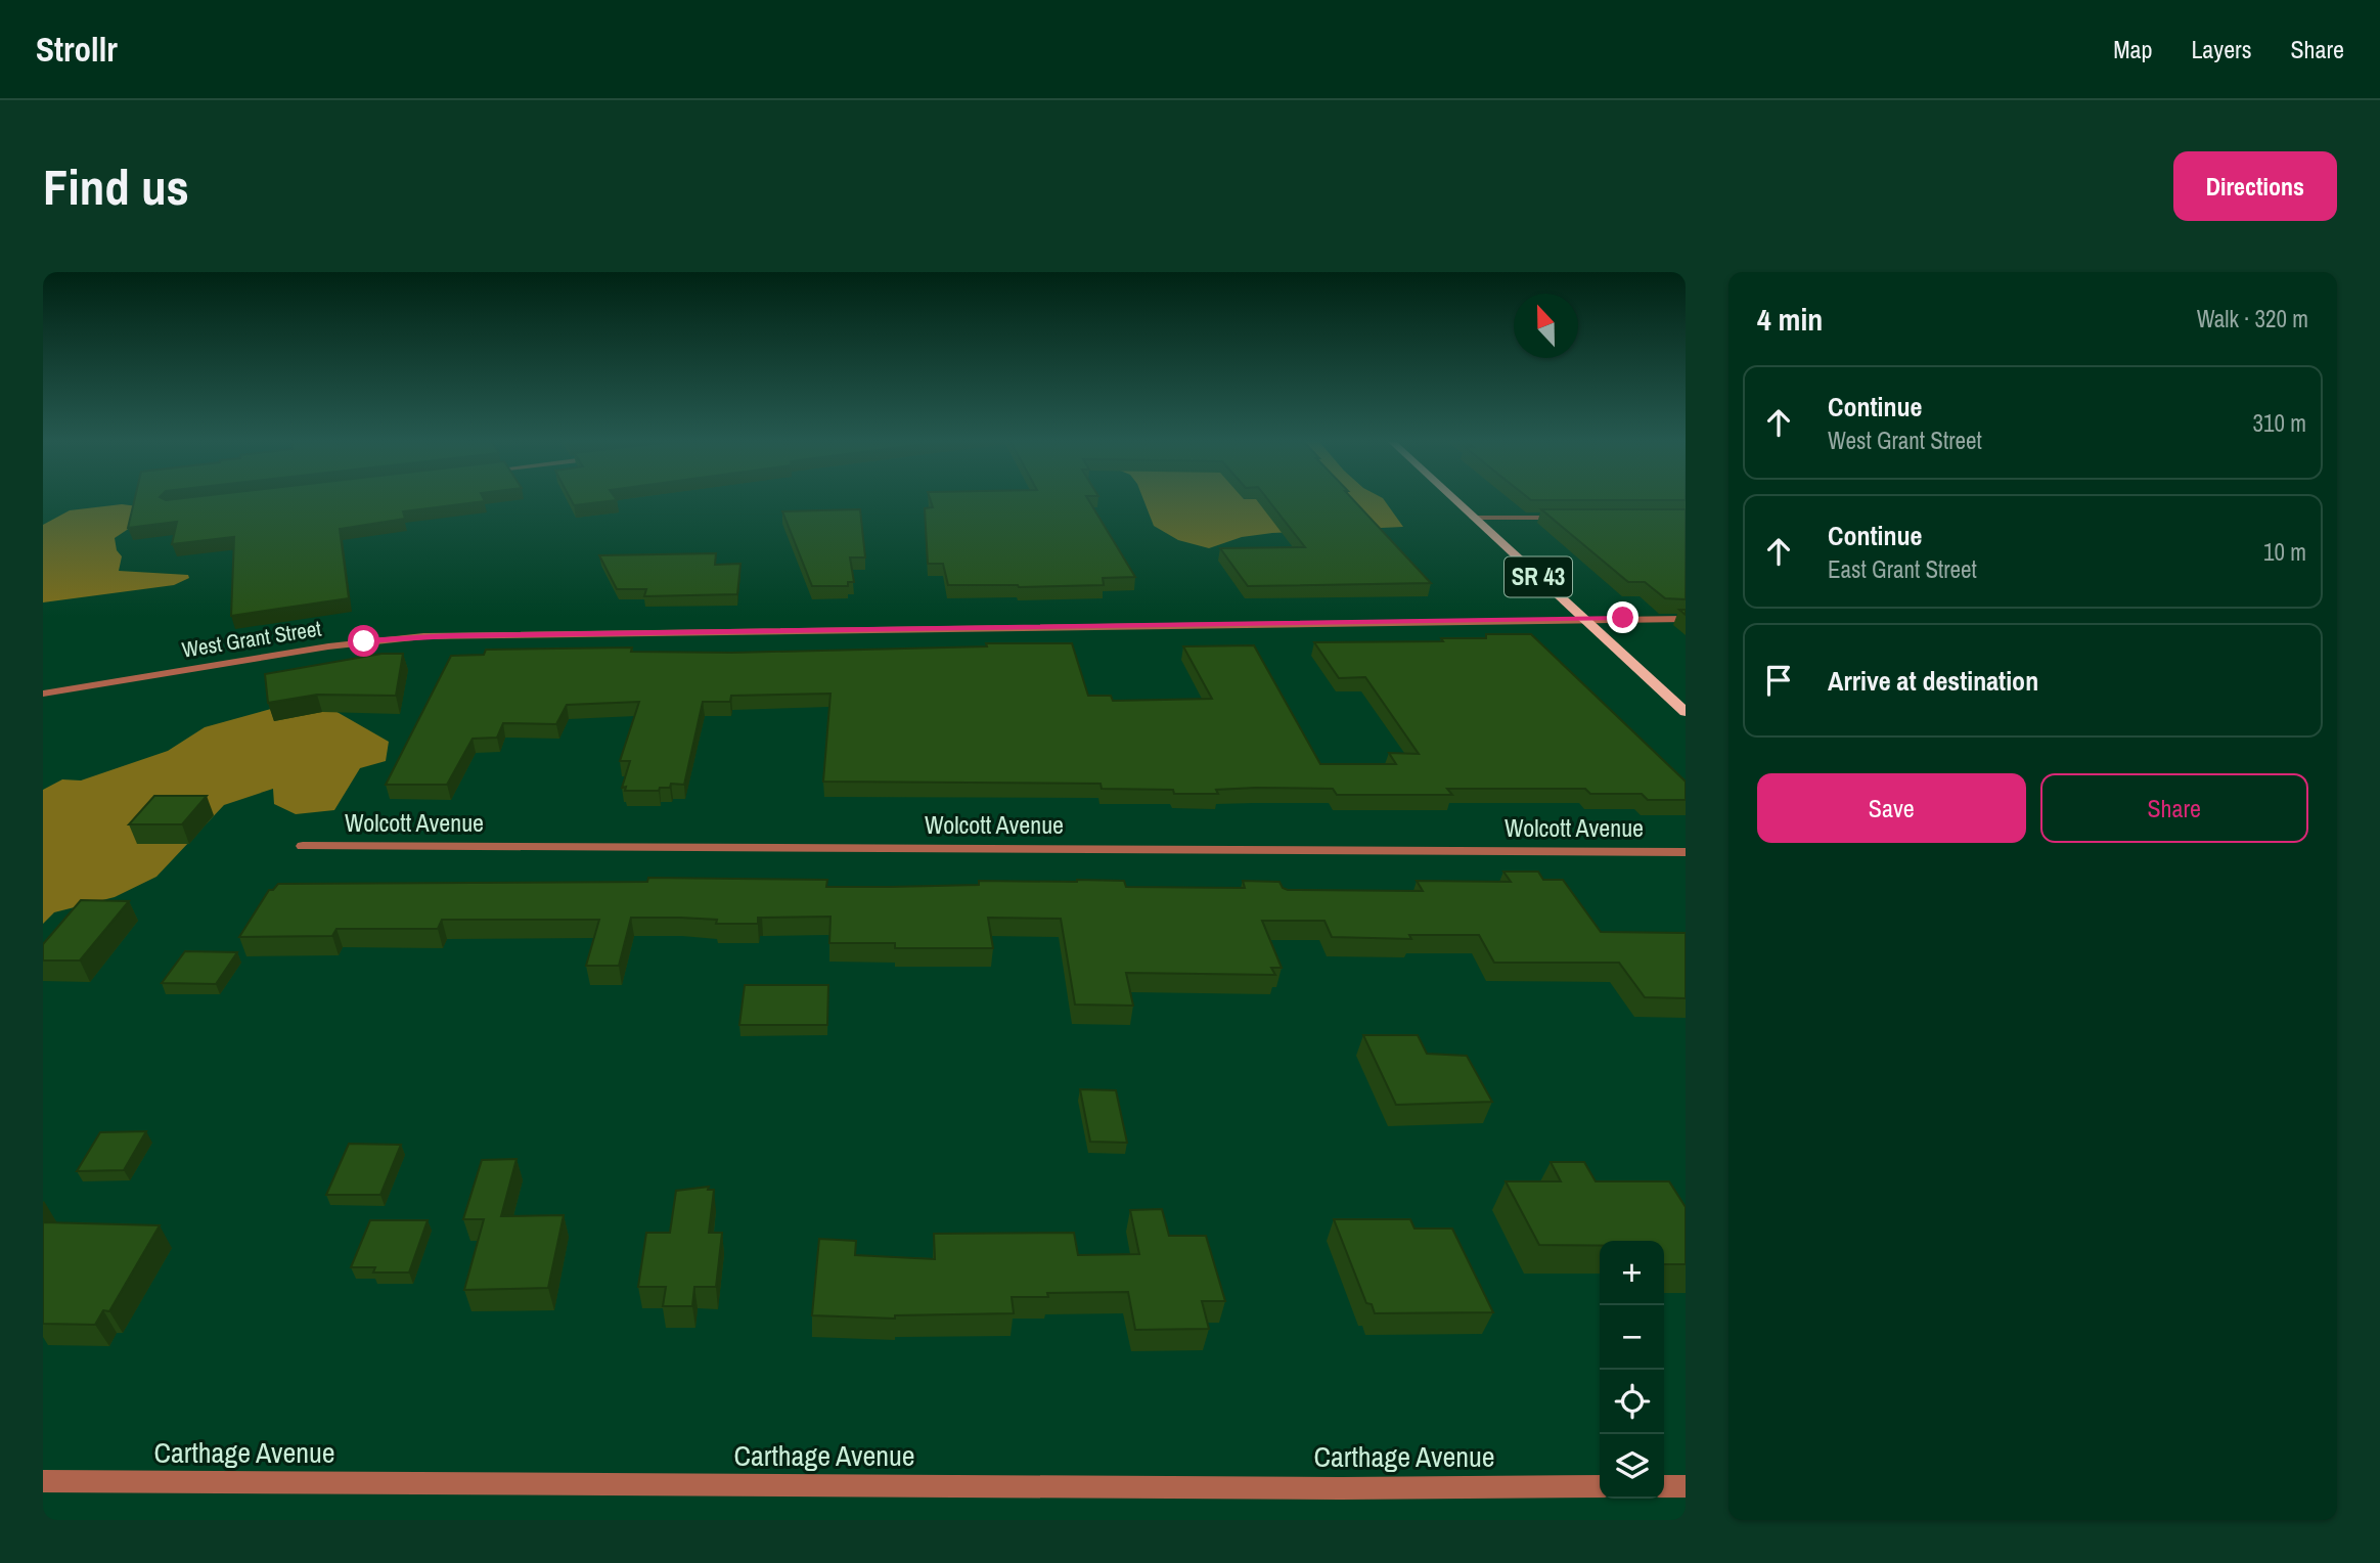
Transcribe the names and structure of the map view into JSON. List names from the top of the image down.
{
  "streets": {
    "main road": ["SR 43"],
    "street": ["West Grant Street", "Wolcott Avenue", "Carthage Avenue"]
  },
  "crossings": [
    ["SR 43", "West Grant Street"]
  ],
  "north": "top",
  "page": {
    "header": "Strollr",
    "nav": ["Map", "Layers", "Share"],
    "buttons": [
      "Directions",
      ["Save", "Share"]
    ],
    "title": "Find us",
    "heading": ["4 min", "Walk · 320 m"],
    "list": [
      ["Continue", "West Grant Street", "310 m"],
      ["Continue", "East Grant Street", "10 m"],
      "Arrive at destination"
    ],
    "map_buttons": ["+", "−"]
  }
}
